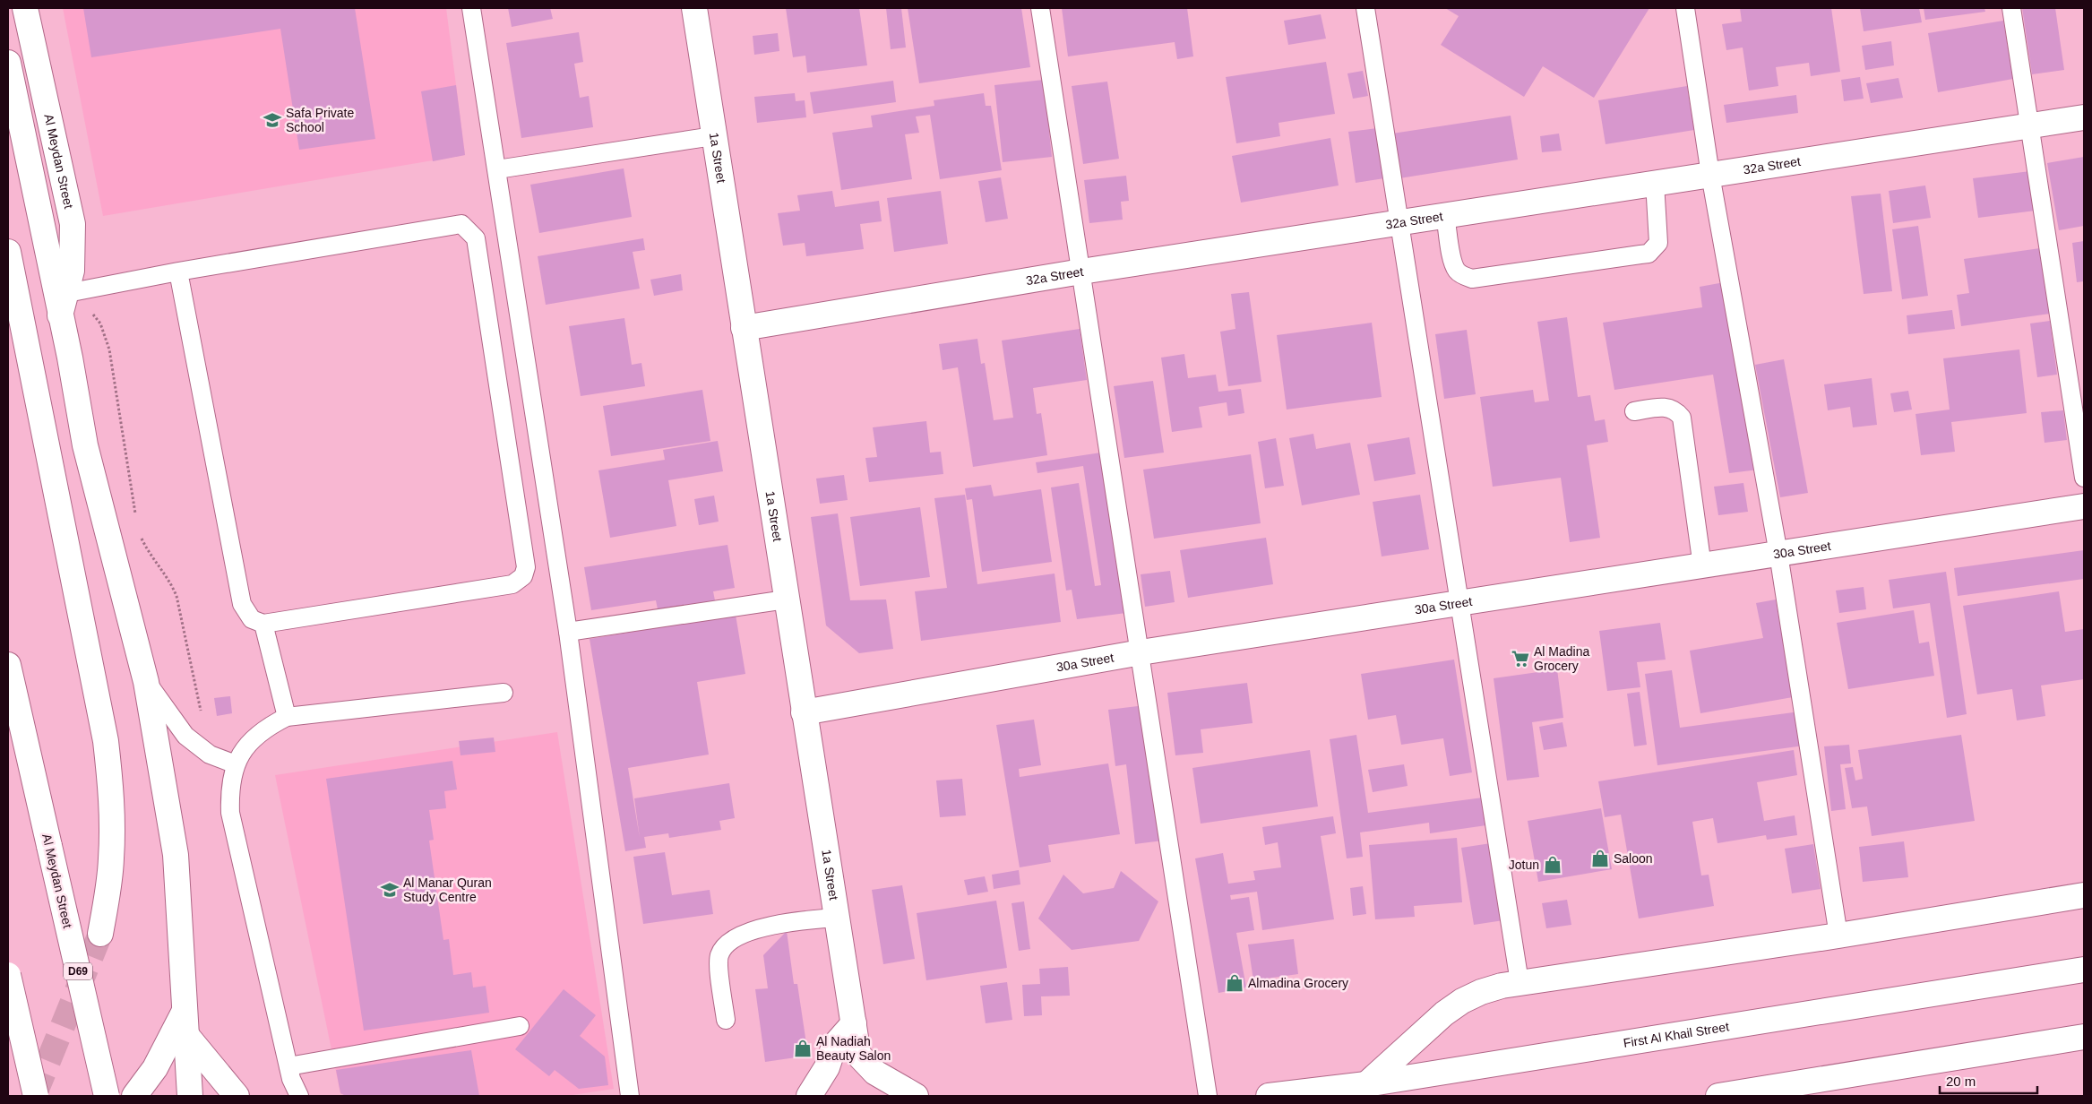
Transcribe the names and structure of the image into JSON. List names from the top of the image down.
{
  "streets": {
    "street": [
      "1a Street",
      "Al Meydan Street",
      "32a Street",
      "30a Street",
      "D69",
      "First Al Khail Street"
    ]
  },
  "crossings": [
    ["1a Street", "32a Street"],
    ["1a Street", "30a Street"]
  ],
  "places": {
    "school or university": ["Safa Private School", "Al Manar Quran Study Centre"],
    "supermarket": ["Al Madina Grocery"],
    "shop": [
      "Saloon",
      "Jotun",
      "Almadina Grocery",
      "Al Nadiah Beauty Salon"
    ]
  },
  "scale_bar": "20 m"
}
